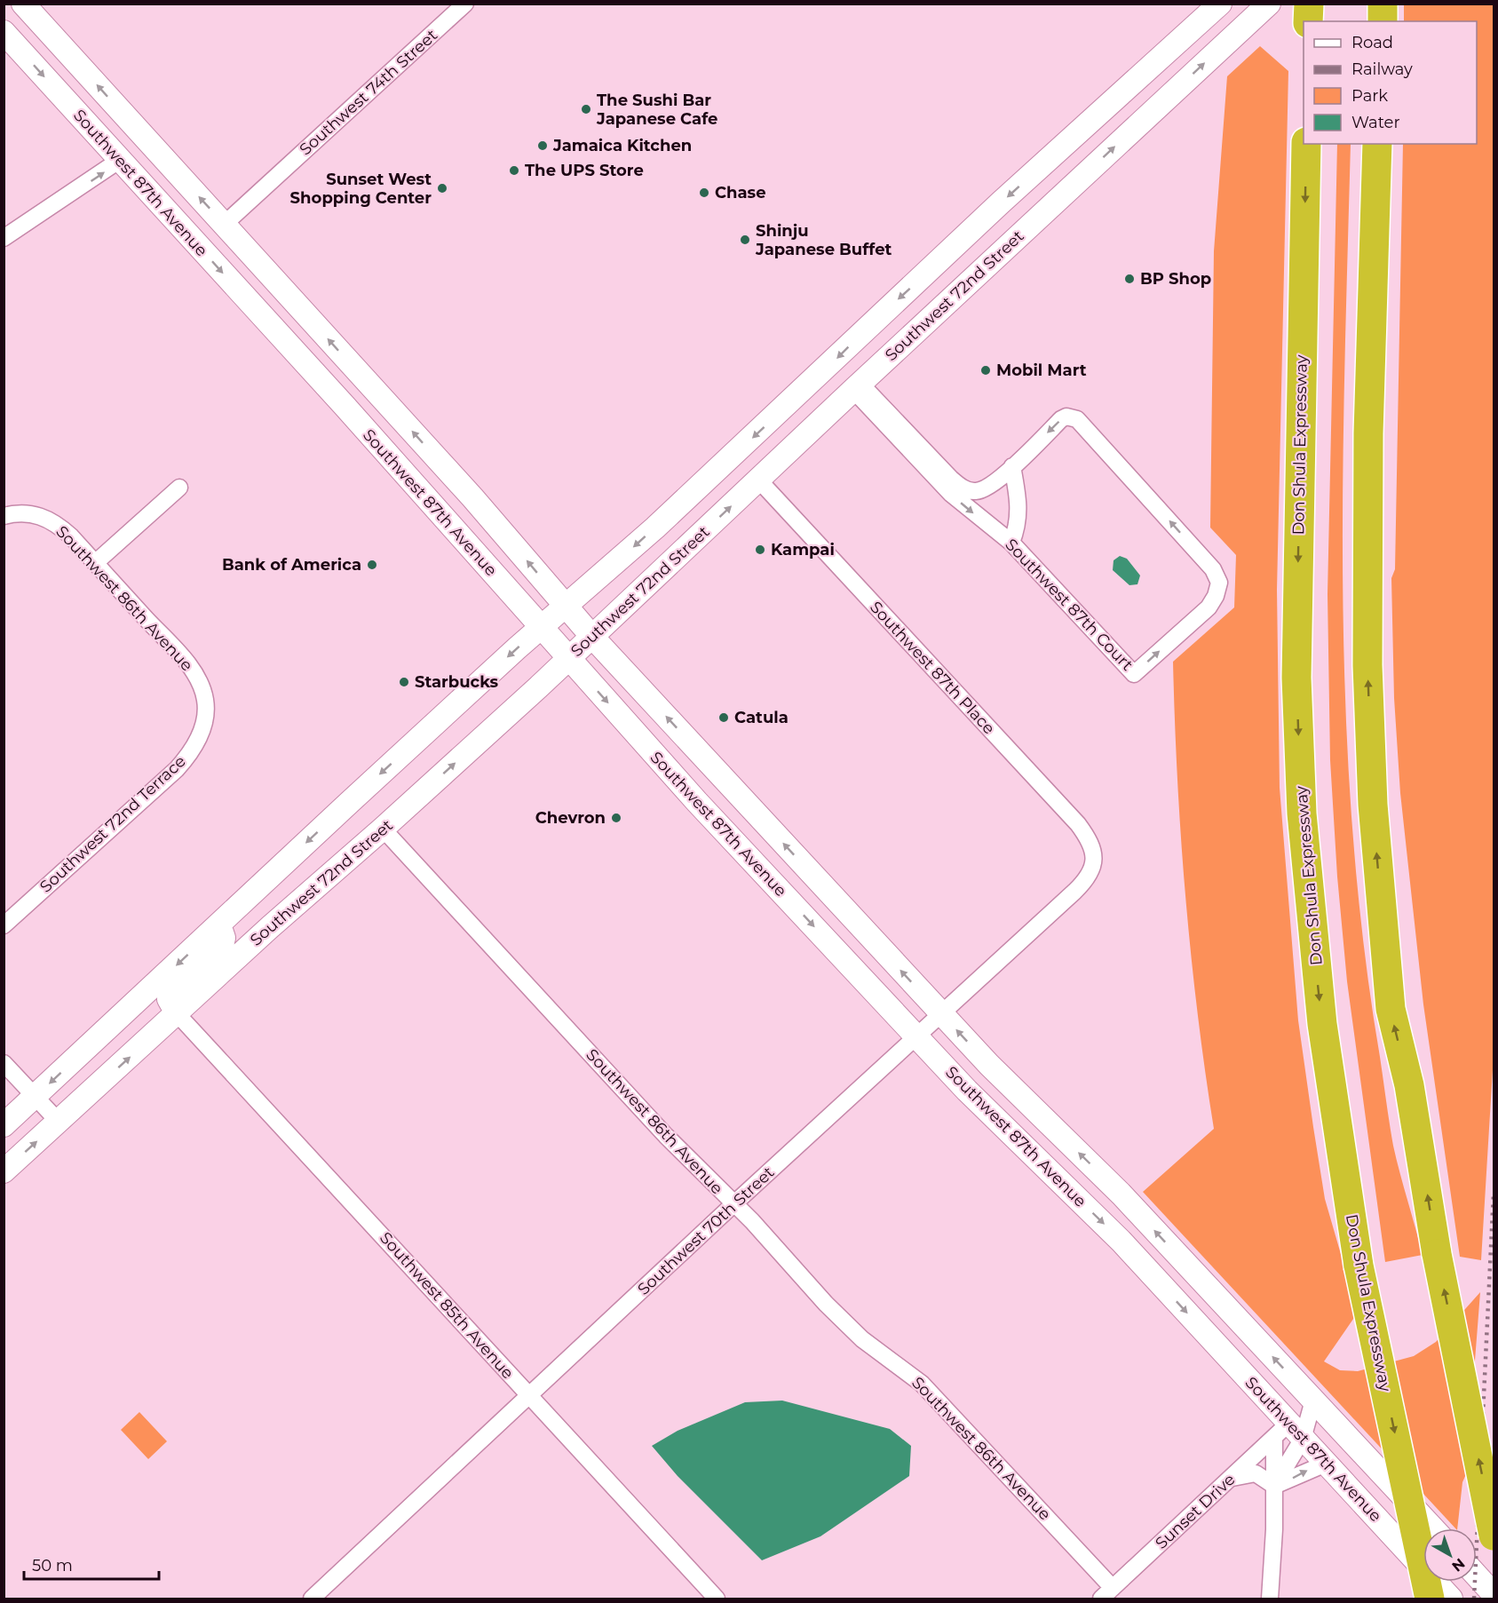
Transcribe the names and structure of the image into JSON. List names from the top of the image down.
{
  "streets": {
    "highway": ["Don Shula Expressway"],
    "main road": ["Southwest 87th Avenue", "Southwest 72nd Street"],
    "street": [
      "Southwest 74th Street",
      "Southwest 86th Avenue",
      "Southwest 87th Court",
      "Southwest 87th Place",
      "Southwest 72nd Terrace",
      "Southwest 70th Street",
      "Southwest 85th Avenue",
      "Sunset Drive"
    ]
  },
  "crossings": [
    ["Southwest 74th Street", "Southwest 87th Avenue"],
    ["Southwest 87th Avenue", "Southwest 72nd Street"],
    ["Southwest 87th Avenue", "Southwest 70th Street"],
    ["Southwest 87th Avenue", "Sunset Drive"],
    ["Southwest 72nd Street", "Southwest 86th Avenue"],
    ["Southwest 72nd Street", "Southwest 87th Court"],
    ["Southwest 72nd Street", "Southwest 87th Place"],
    ["Southwest 72nd Street", "Southwest 85th Avenue"],
    ["Southwest 86th Avenue", "Southwest 72nd Terrace"],
    ["Southwest 86th Avenue", "Southwest 70th Street"],
    ["Southwest 86th Avenue", "Sunset Drive"],
    ["Southwest 87th Place", "Southwest 70th Street"],
    ["Southwest 70th Street", "Southwest 85th Avenue"]
  ],
  "places": [
    "The Sushi Bar Japanese Cafe",
    "Jamaica Kitchen",
    "The UPS Store",
    "Sunset West Shopping Center",
    "Chase",
    "Shinju Japanese Buffet",
    "BP Shop",
    "Mobil Mart",
    "Kampai",
    "Bank of America",
    "Starbucks",
    "Catula",
    "Chevron"
  ],
  "legend": [
    "Road",
    "Railway",
    "Park",
    "Water"
  ],
  "scale_bar": "50 m",
  "north": "bottom right"
}
